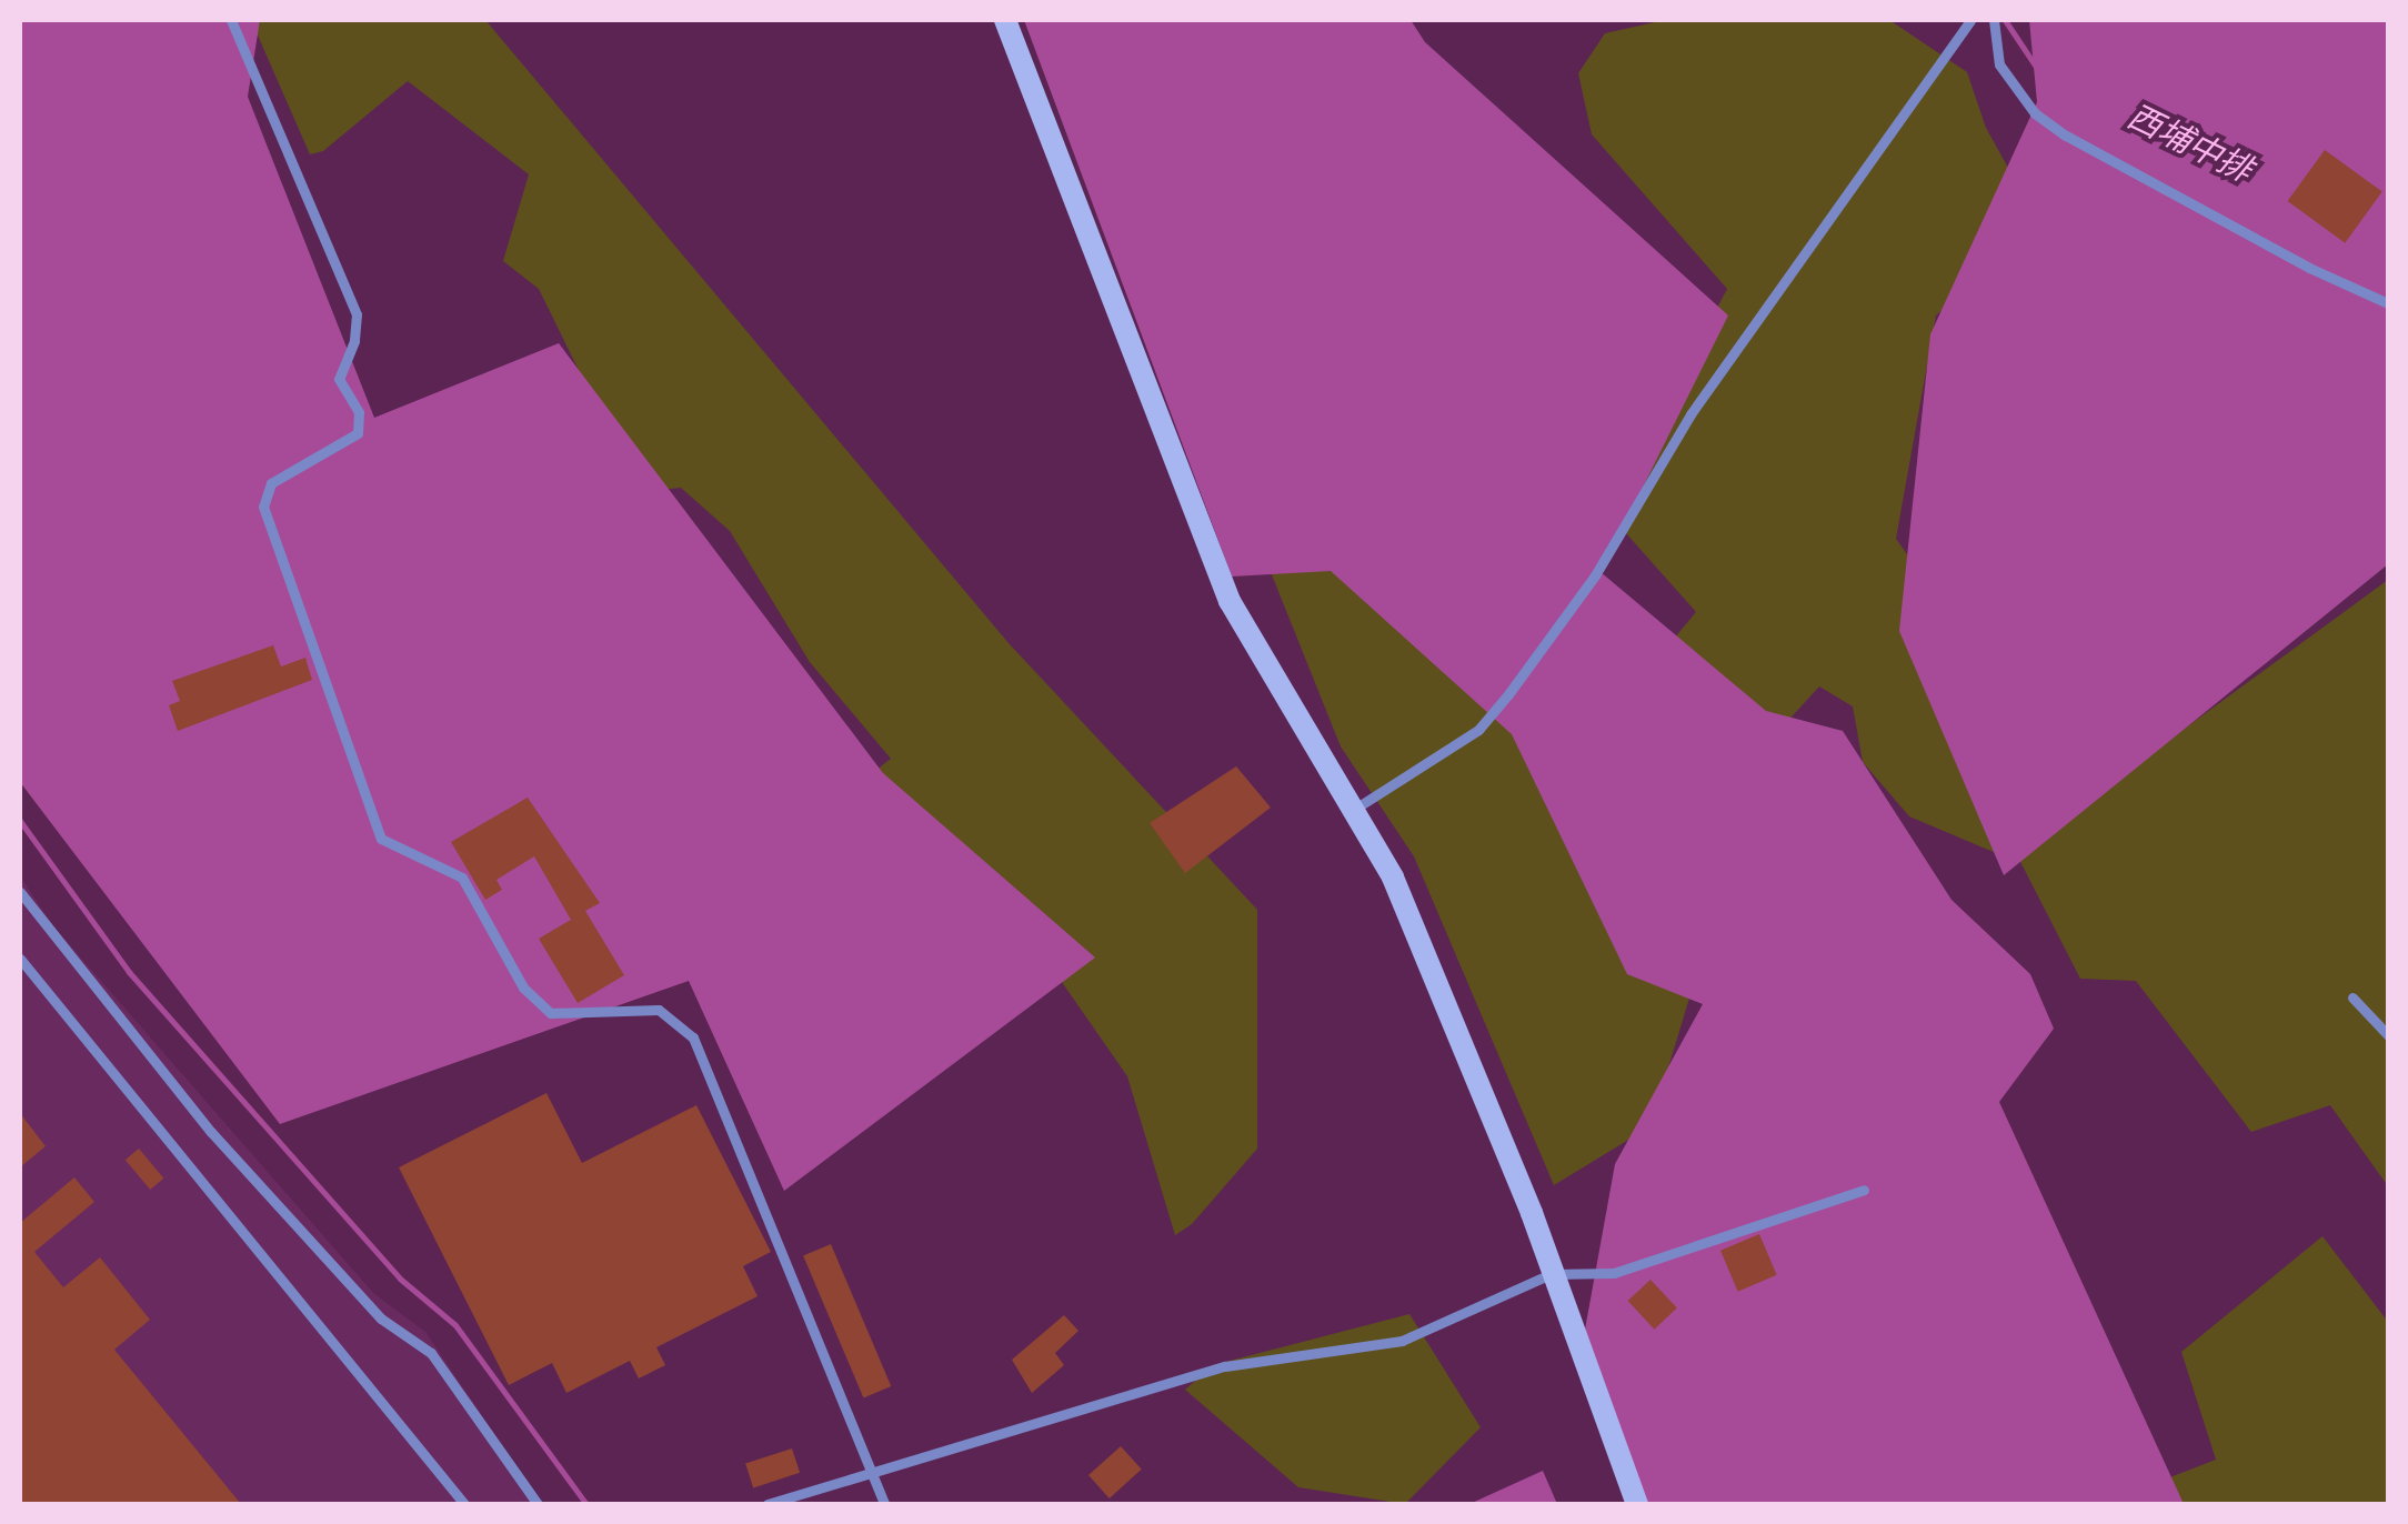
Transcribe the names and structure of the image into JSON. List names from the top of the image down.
{
  "water": ["西埔中排"]
}
